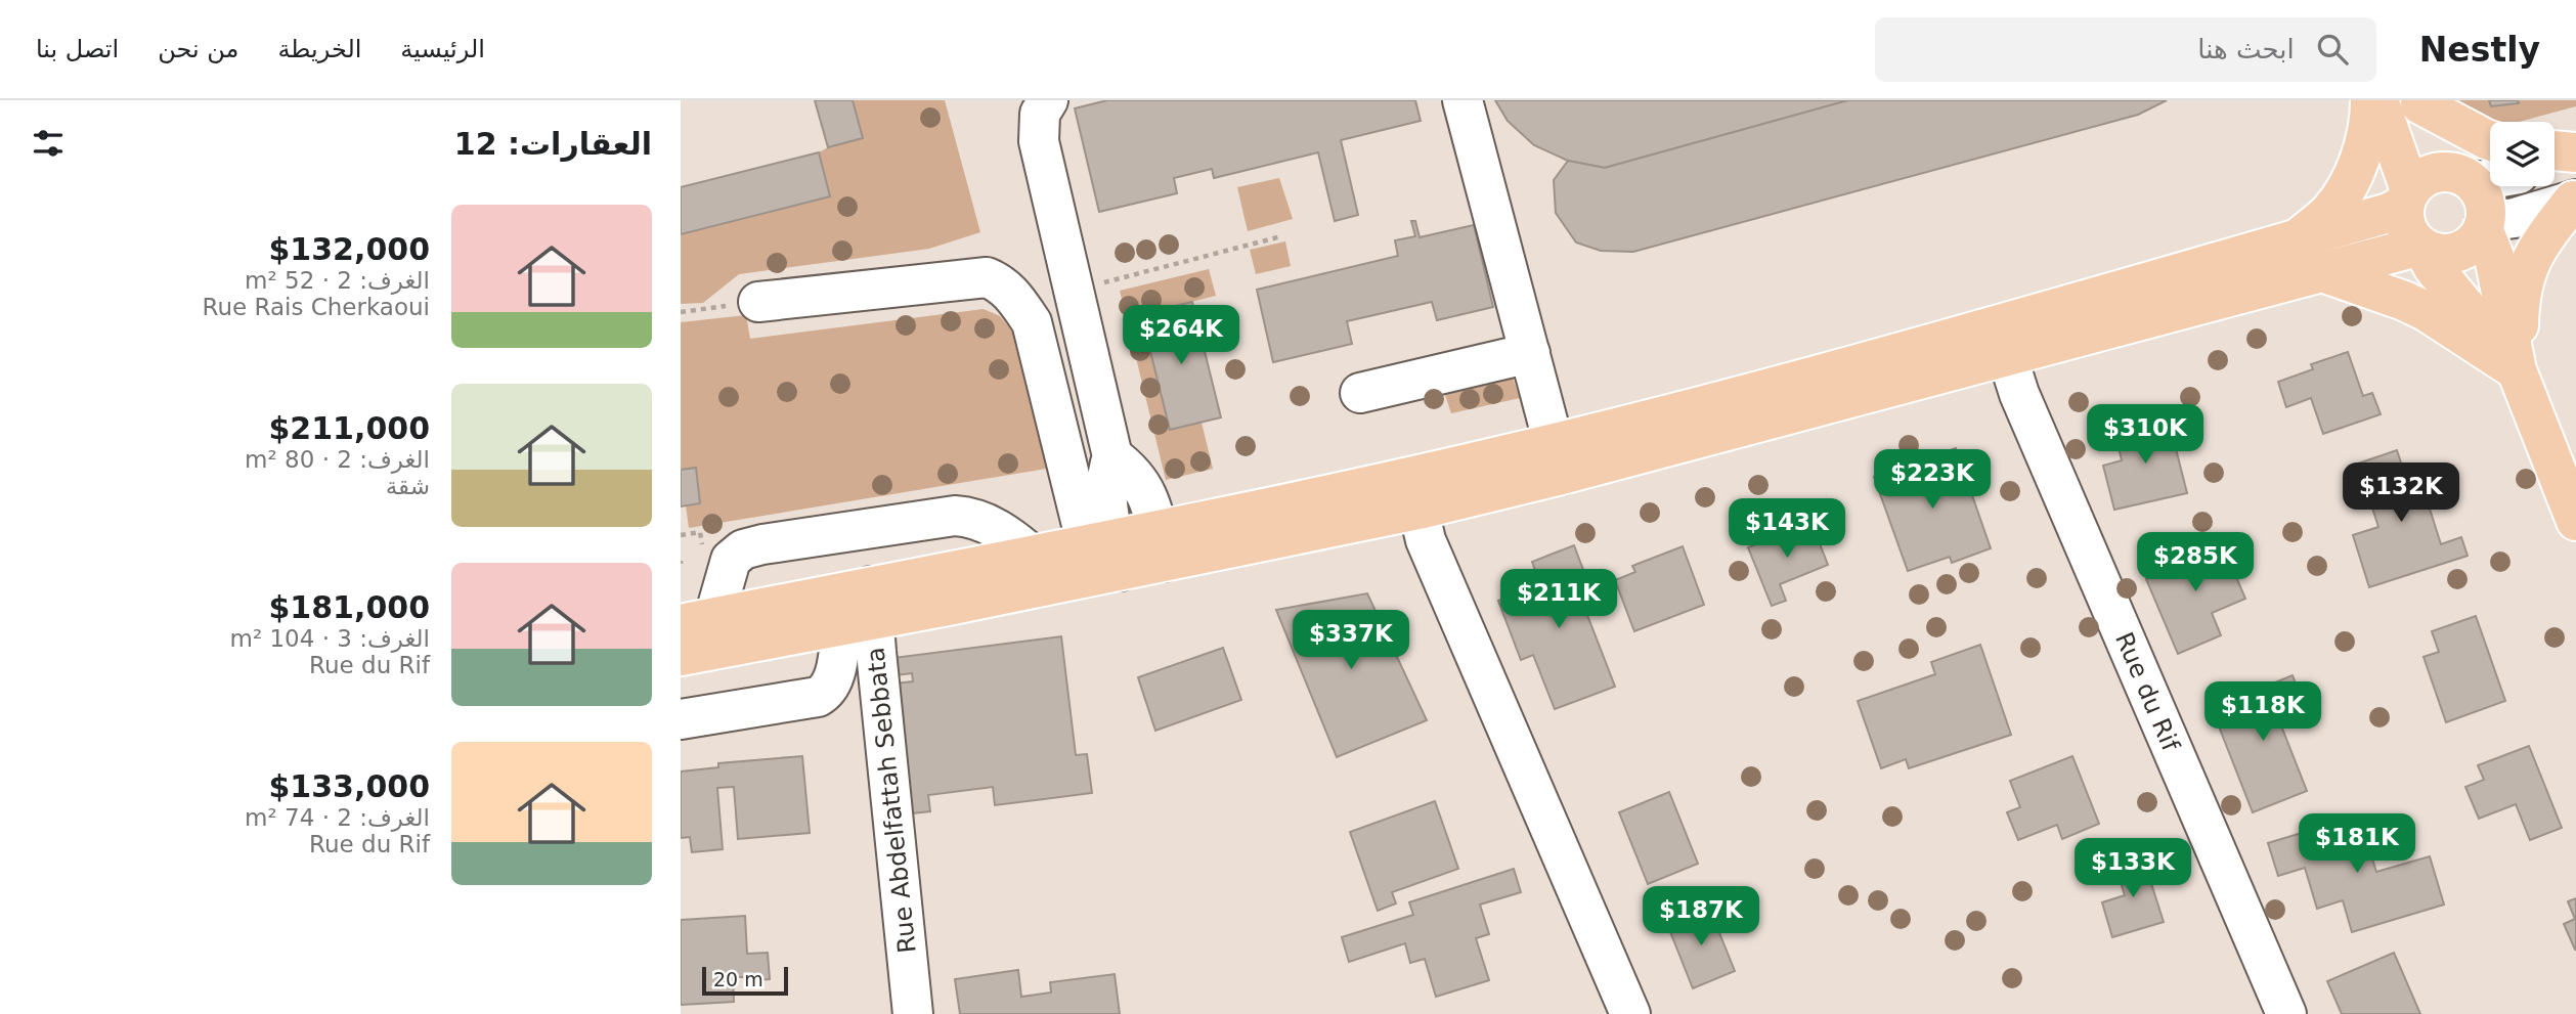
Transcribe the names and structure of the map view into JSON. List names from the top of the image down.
{
  "streets": {
    "street": ["Rue du Rif", "Rue Abdelfattah Sebbata"]
  },
  "scale_bar": "20 m",
  "page": {
    "header": "Nestly",
    "search": "ابحث هنا",
    "nav": [
      "الرئيسية",
      "الخريطة",
      "من نحن",
      "اتصل بنا"
    ],
    "heading": "العقارات: 12",
    "list": [
      {
        "name": "$132,000",
        "note": "الغرف: 2 · 52 m² · Rue Rais Cherkaoui"
      },
      {
        "name": "$211,000",
        "note": "الغرف: 2 · 80 m² · شقة"
      },
      {
        "name": "$181,000",
        "note": "الغرف: 3 · 104 m² · Rue du Rif"
      },
      {
        "name": "$133,000",
        "note": "الغرف: 2 · 74 m² · Rue du Rif"
      }
    ],
    "price": [
      "$264K",
      "$310K",
      "$223K",
      "$132K",
      "$143K",
      "$285K",
      "$211K",
      "$337K",
      "$118K",
      "$181K",
      "$133K",
      "$187K"
    ],
    "scale": "20 m"
  }
}
